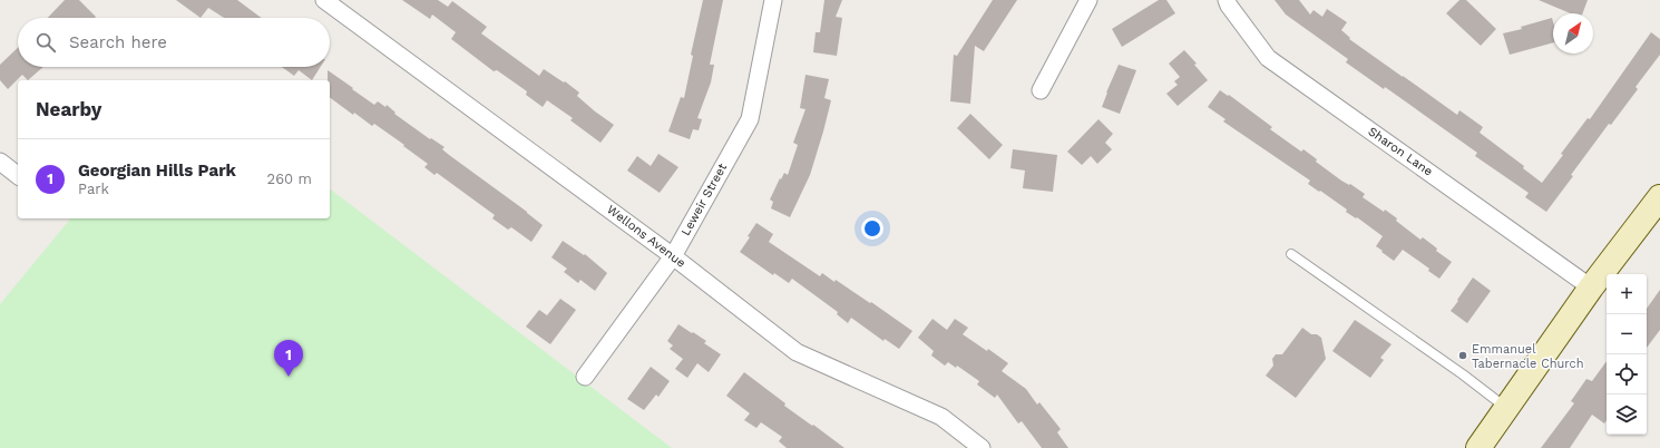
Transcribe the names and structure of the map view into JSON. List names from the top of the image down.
{
  "streets": {
    "street": ["Sharon Lane", "Leweir Street", "Wellons Avenue"]
  },
  "crossings": [
    ["Leweir Street", "Wellons Avenue"]
  ],
  "places": ["Emmanuel Tabernacle Church"],
  "north": "top right",
  "page": {
    "search": "Search here",
    "heading": "Nearby",
    "list": [
      {
        "mark": "1",
        "name": "Georgian Hills Park",
        "note": "Park",
        "value": "260 m"
      }
    ],
    "map_buttons": ["+", "−"],
    "pins": "1"
  }
}
